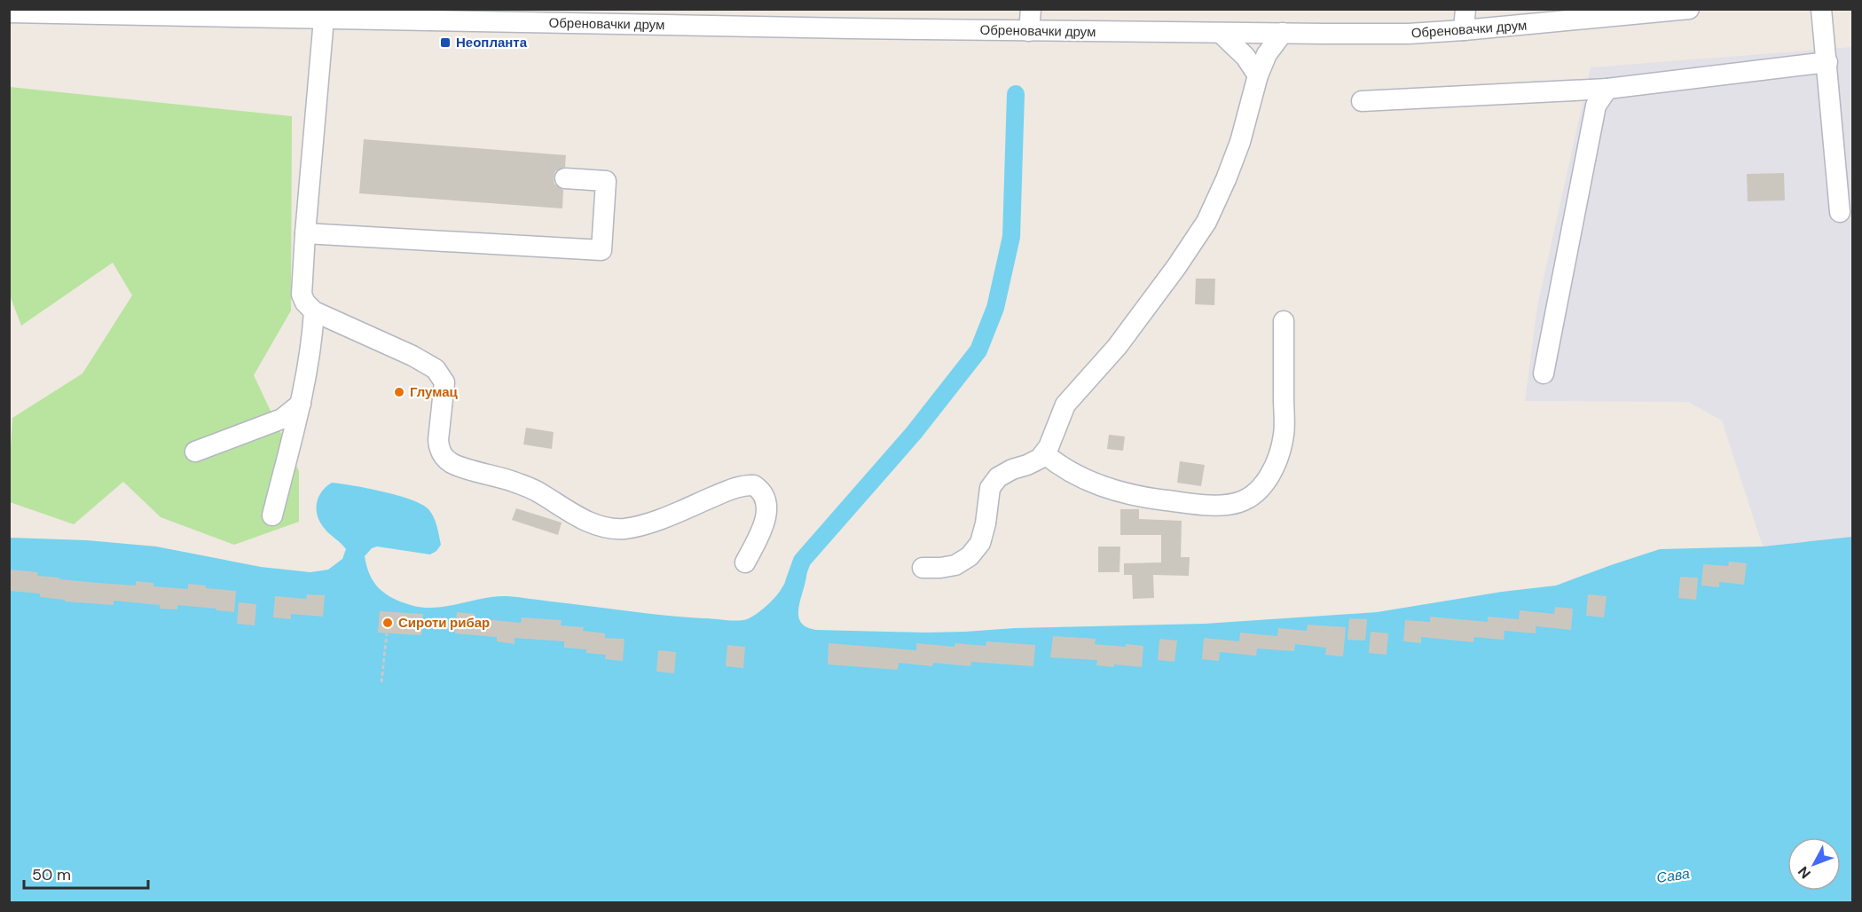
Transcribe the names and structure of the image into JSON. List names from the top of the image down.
{
  "streets": {
    "street": ["Обреновачки друм"]
  },
  "water": ["Сава"],
  "places": {
    "transit": ["Неопланта"],
    "other": ["Глумац", "Сироти рибар"]
  },
  "scale_bar": "50 m",
  "north": "bottom left"
}
